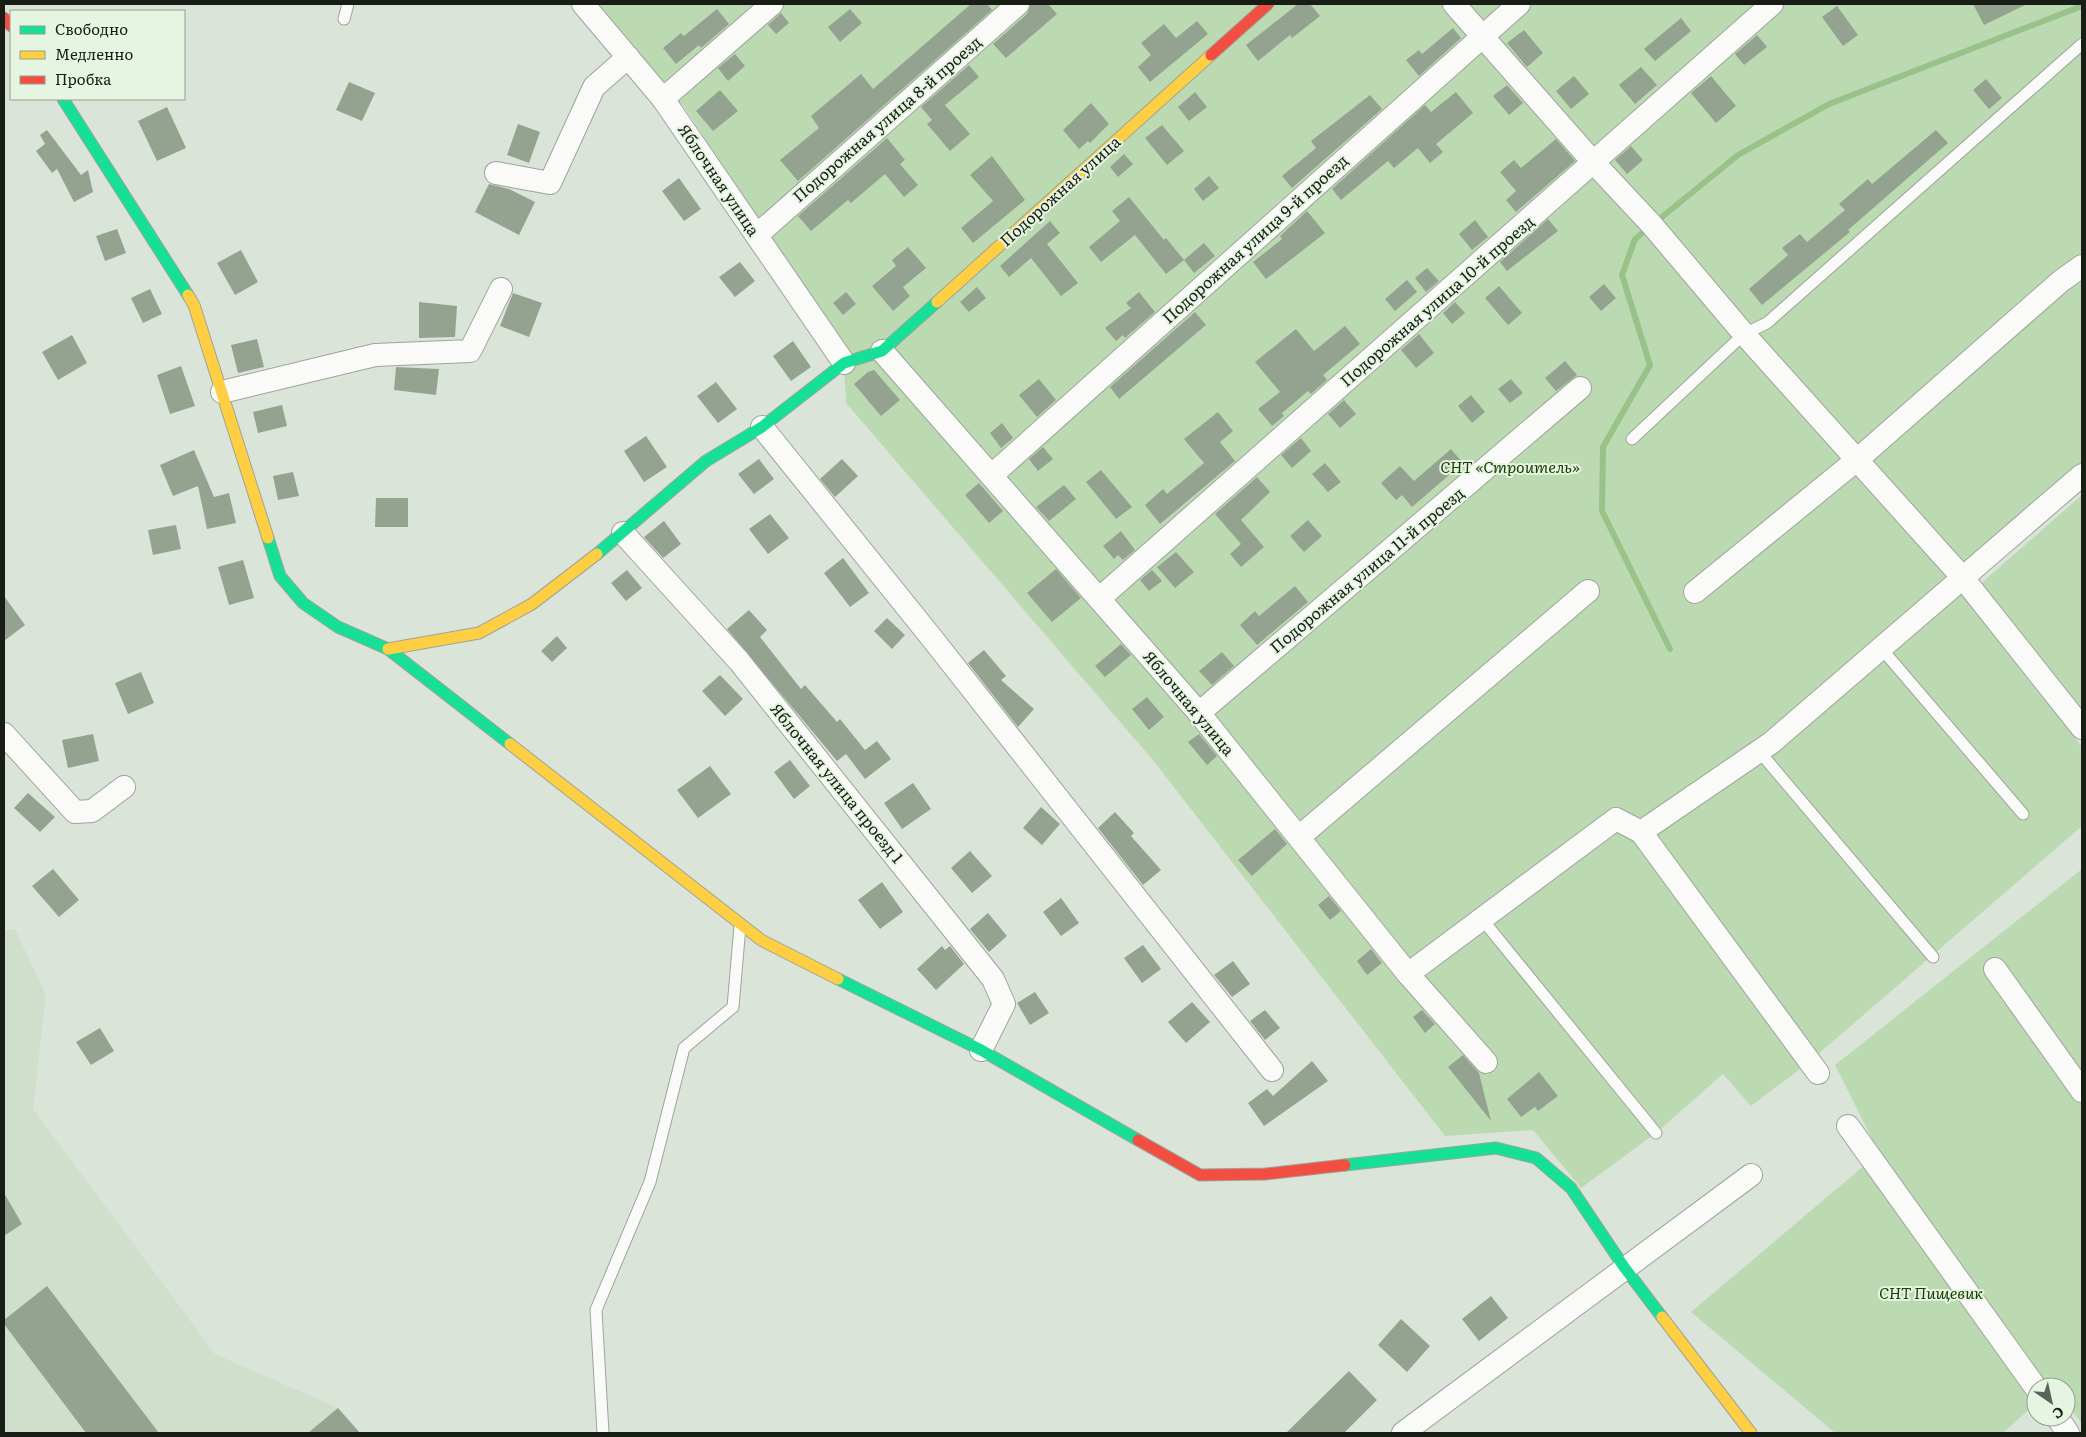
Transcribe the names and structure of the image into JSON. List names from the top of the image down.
{
  "streets": {
    "street": [
      "Подорожная улица 8-й проезд",
      "Яблочная улица",
      "Подорожная улица",
      "Подорожная улица 9-й проезд",
      "Подорожная улица 10-й проезд",
      "Подорожная улица 11-й проезд",
      "Яблочная улица проезд 1"
    ]
  },
  "crossings": [
    ["Подорожная улица 8-й проезд", "Яблочная улица"],
    ["Яблочная улица", "Подорожная улица"],
    ["Яблочная улица", "Подорожная улица 9-й проезд"],
    ["Яблочная улица", "Подорожная улица 10-й проезд"],
    ["Яблочная улица", "Подорожная улица 11-й проезд"]
  ],
  "parks": ["СНТ «Строитель»", "СНТ Пищевик"],
  "legend": ["Свободно", "Медленно", "Пробка"],
  "north": "bottom right"
}
